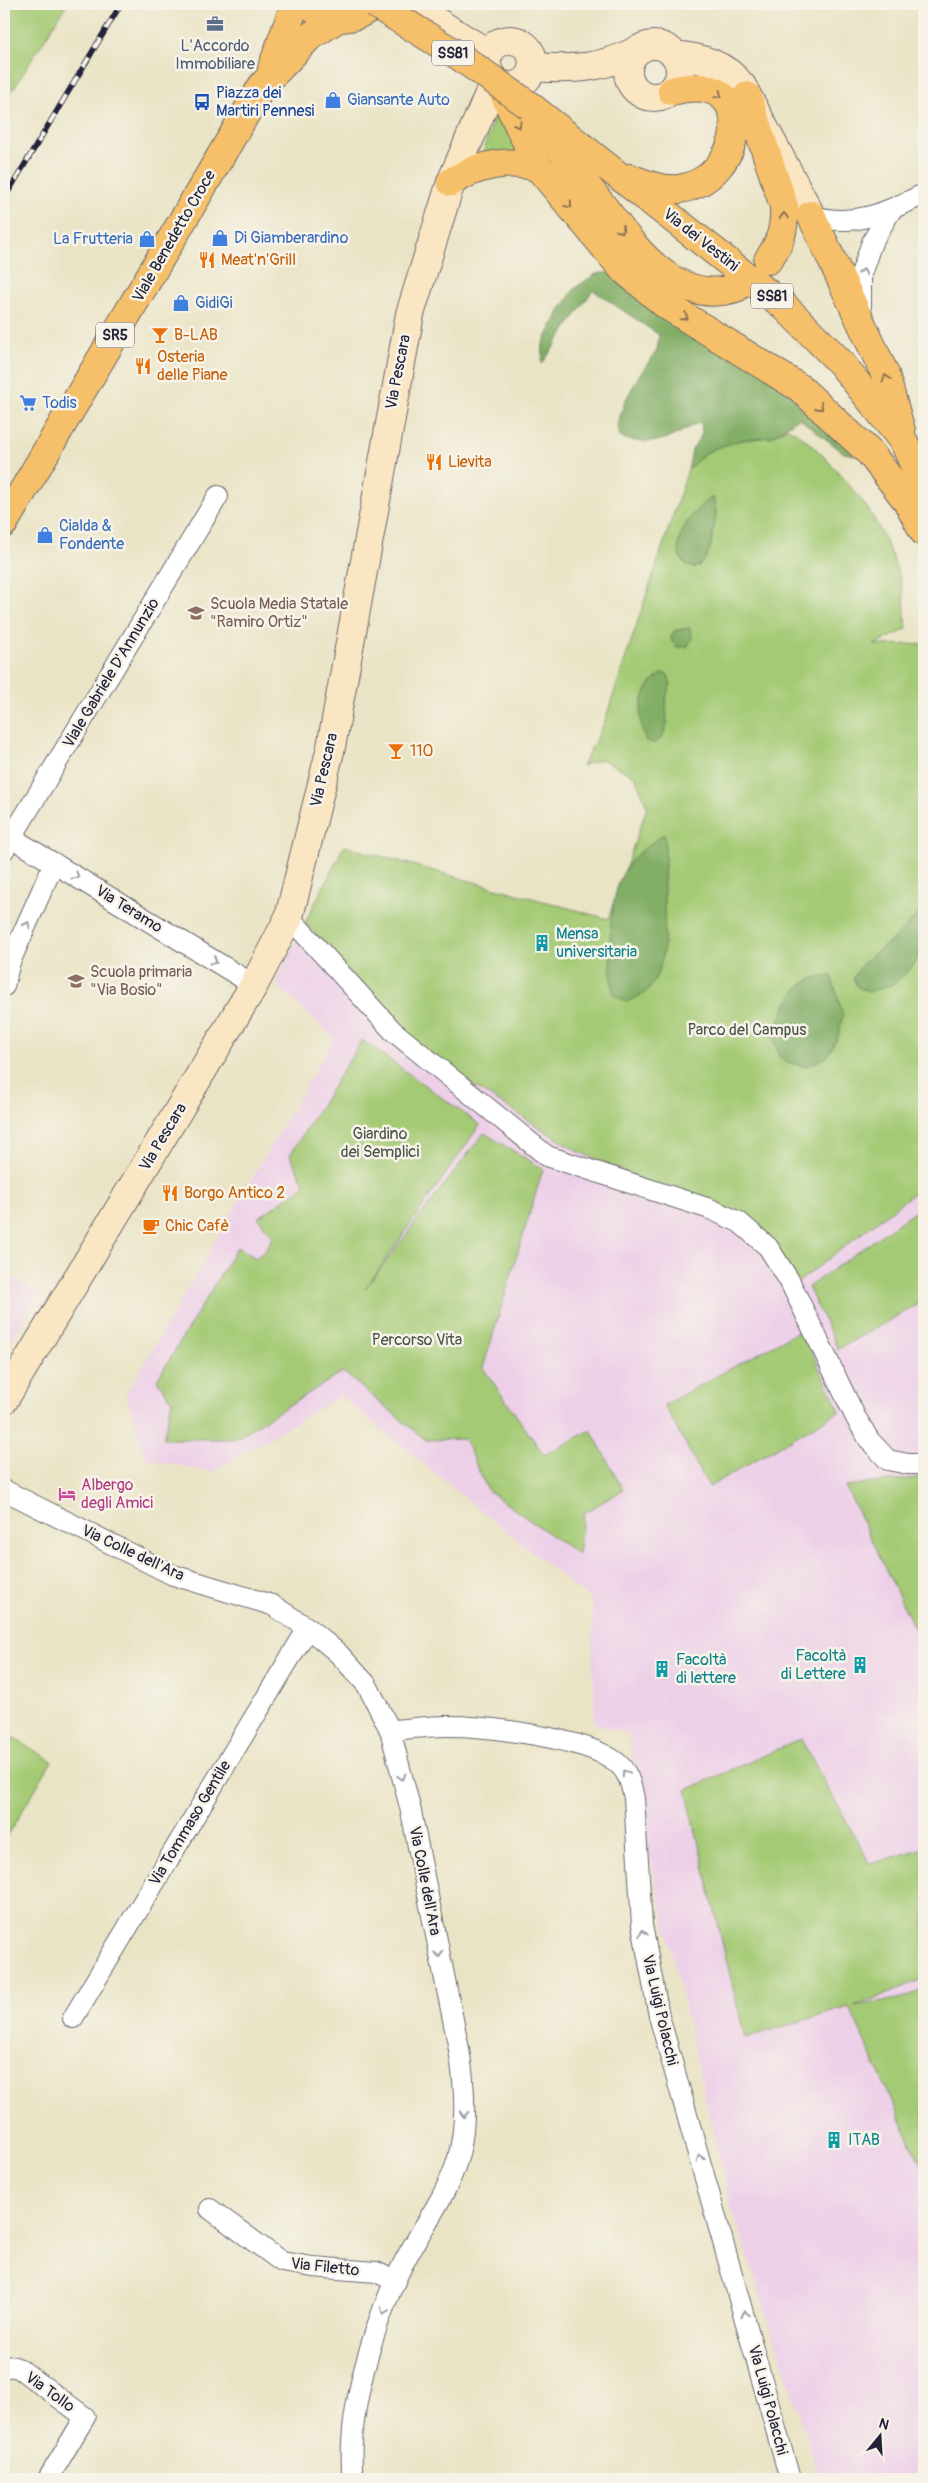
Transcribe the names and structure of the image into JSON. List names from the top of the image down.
{
  "streets": {
    "main road": [
      "SS81",
      "Viale Benedetto Croce",
      "Via dei Vestini",
      "SR5"
    ],
    "street": [
      "Via Pescara",
      "Viale Gabriele D'Annunzio",
      "Via Teramo",
      "Via Colle dell'Ara",
      "Via Tommaso Gentile",
      "Via Luigi Polacchi",
      "Via Filetto",
      "Via Tollo"
    ]
  },
  "crossings": [
    ["SS81", "Via dei Vestini"],
    ["SS81", "SR5"],
    ["Viale Benedetto Croce", "SR5"],
    ["Via Pescara", "Via Teramo"],
    ["Viale Gabriele D'Annunzio", "Via Teramo"],
    ["Via Colle dell'Ara", "Via Tommaso Gentile"],
    ["Via Colle dell'Ara", "Via Luigi Polacchi"],
    ["Via Colle dell'Ara", "Via Filetto"]
  ],
  "one_way": ["Via Teramo", "Via Colle dell'Ara", "Via Luigi Polacchi"],
  "parks": ["Parco del Campus", "Giardino dei Semplici", "Percorso Vita"],
  "places": {
    "office": ["L'Accordo Immobiliare"],
    "shop": [
      "Giansante Auto",
      "Di Giamberardino",
      "La Frutteria",
      "GidiGi",
      "Cialda & Fondente"
    ],
    "bus stop": ["Piazza dei Martiri Pennesi"],
    "restaurant": [
      "Meat'n'Grill",
      "Osteria delle Piane",
      "Lievita",
      "Borgo Antico 2"
    ],
    "bar": ["B-LAB", "110"],
    "supermarket": ["Todis"],
    "school or university": ["Scuola Media Statale \"Ramiro Ortiz\"", "Scuola primaria \"Via Bosio\""],
    "building": [
      "Mensa universitaria",
      "Facoltà di Lettere",
      "Facoltà di lettere",
      "ITAB"
    ],
    "cafe": ["Chic Cafè"],
    "hotel": ["Albergo degli Amici"]
  },
  "north": "top"
}
